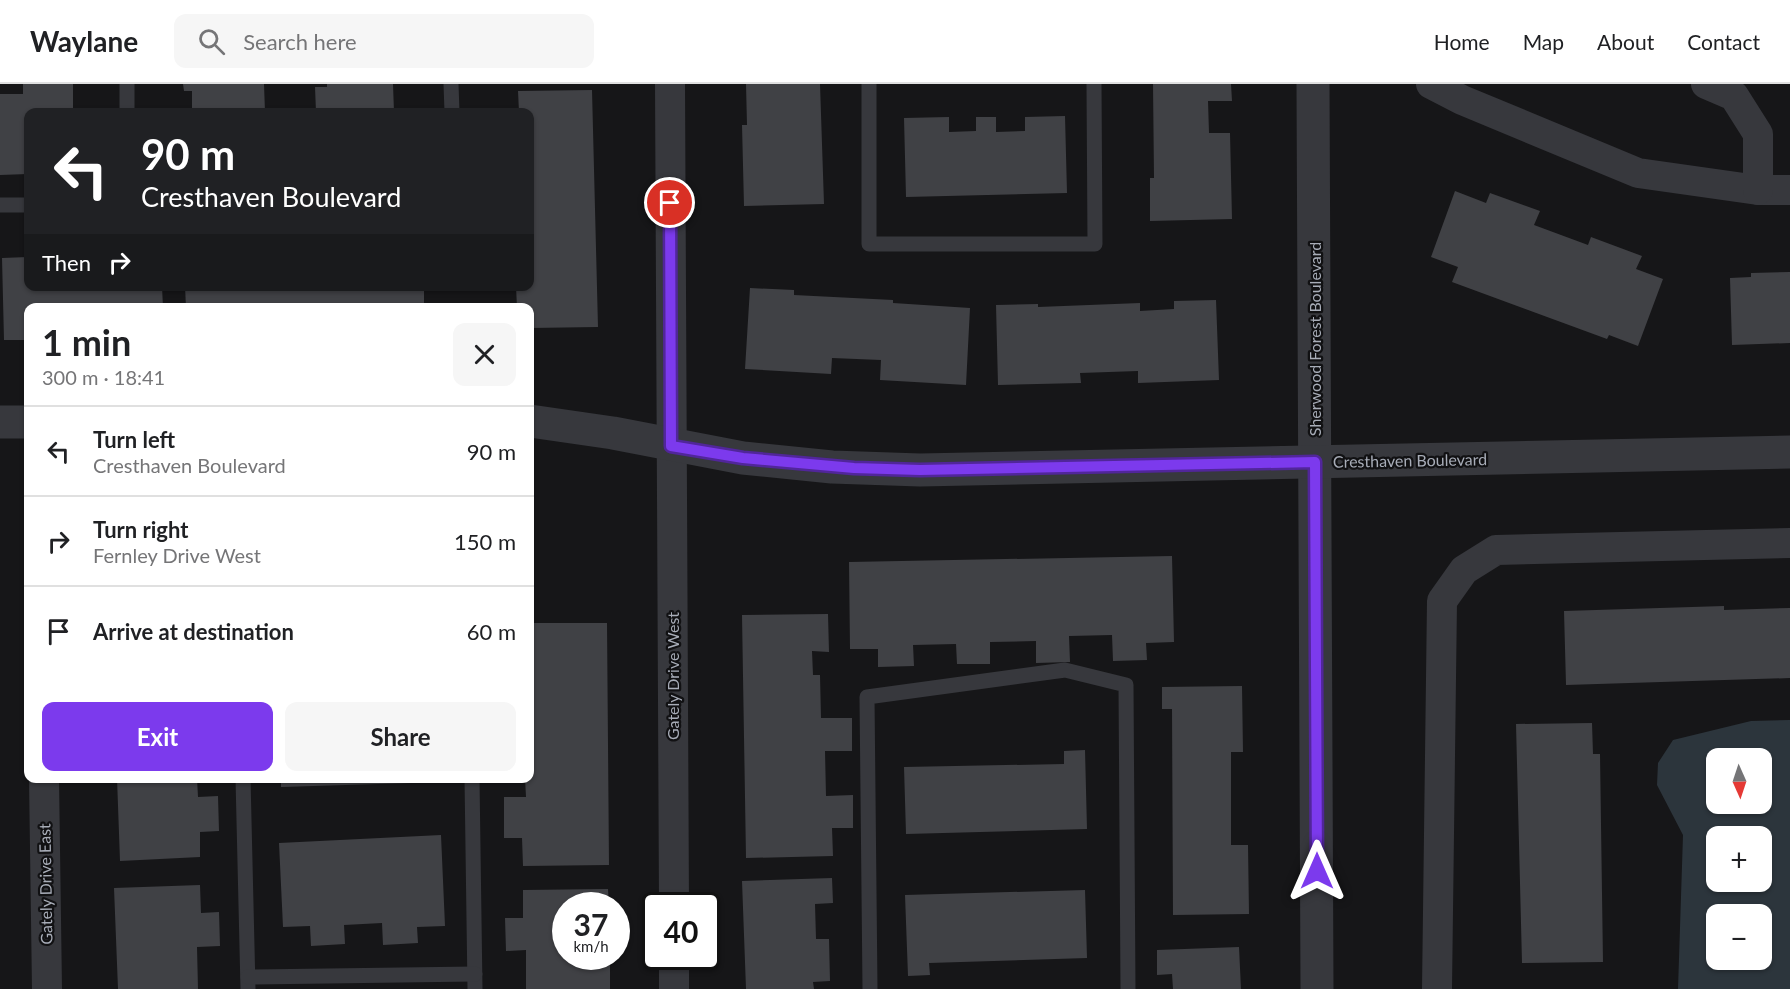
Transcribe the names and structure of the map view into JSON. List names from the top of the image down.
{
  "streets": {
    "street": [
      "Sherwood Forest Boulevard",
      "Cresthaven Boulevard",
      "Gately Drive West",
      "Gately Drive East"
    ]
  },
  "crossings": [
    ["Sherwood Forest Boulevard", "Cresthaven Boulevard"],
    ["Cresthaven Boulevard", "Gately Drive West"]
  ],
  "north": "bottom",
  "page": {
    "header": "Waylane",
    "search": "Search here",
    "nav": [
      "Home",
      "Map",
      "About",
      "Contact"
    ],
    "turn": ["90 m", "Cresthaven Boulevard"],
    "then": "Then",
    "heading": ["1 min", "300 m · 18:41"],
    "list": [
      {
        "name": "Turn left",
        "note": "Cresthaven Boulevard",
        "value": "90 m"
      },
      {
        "name": "Turn right",
        "note": "Fernley Drive West",
        "value": "150 m"
      },
      {
        "name": "Arrive at destination",
        "value": "60 m"
      }
    ],
    "buttons": ["Exit", "Share"],
    "map_buttons": ["+", "−"],
    "speed": "37 km/h",
    "limit": "40"
  }
}
